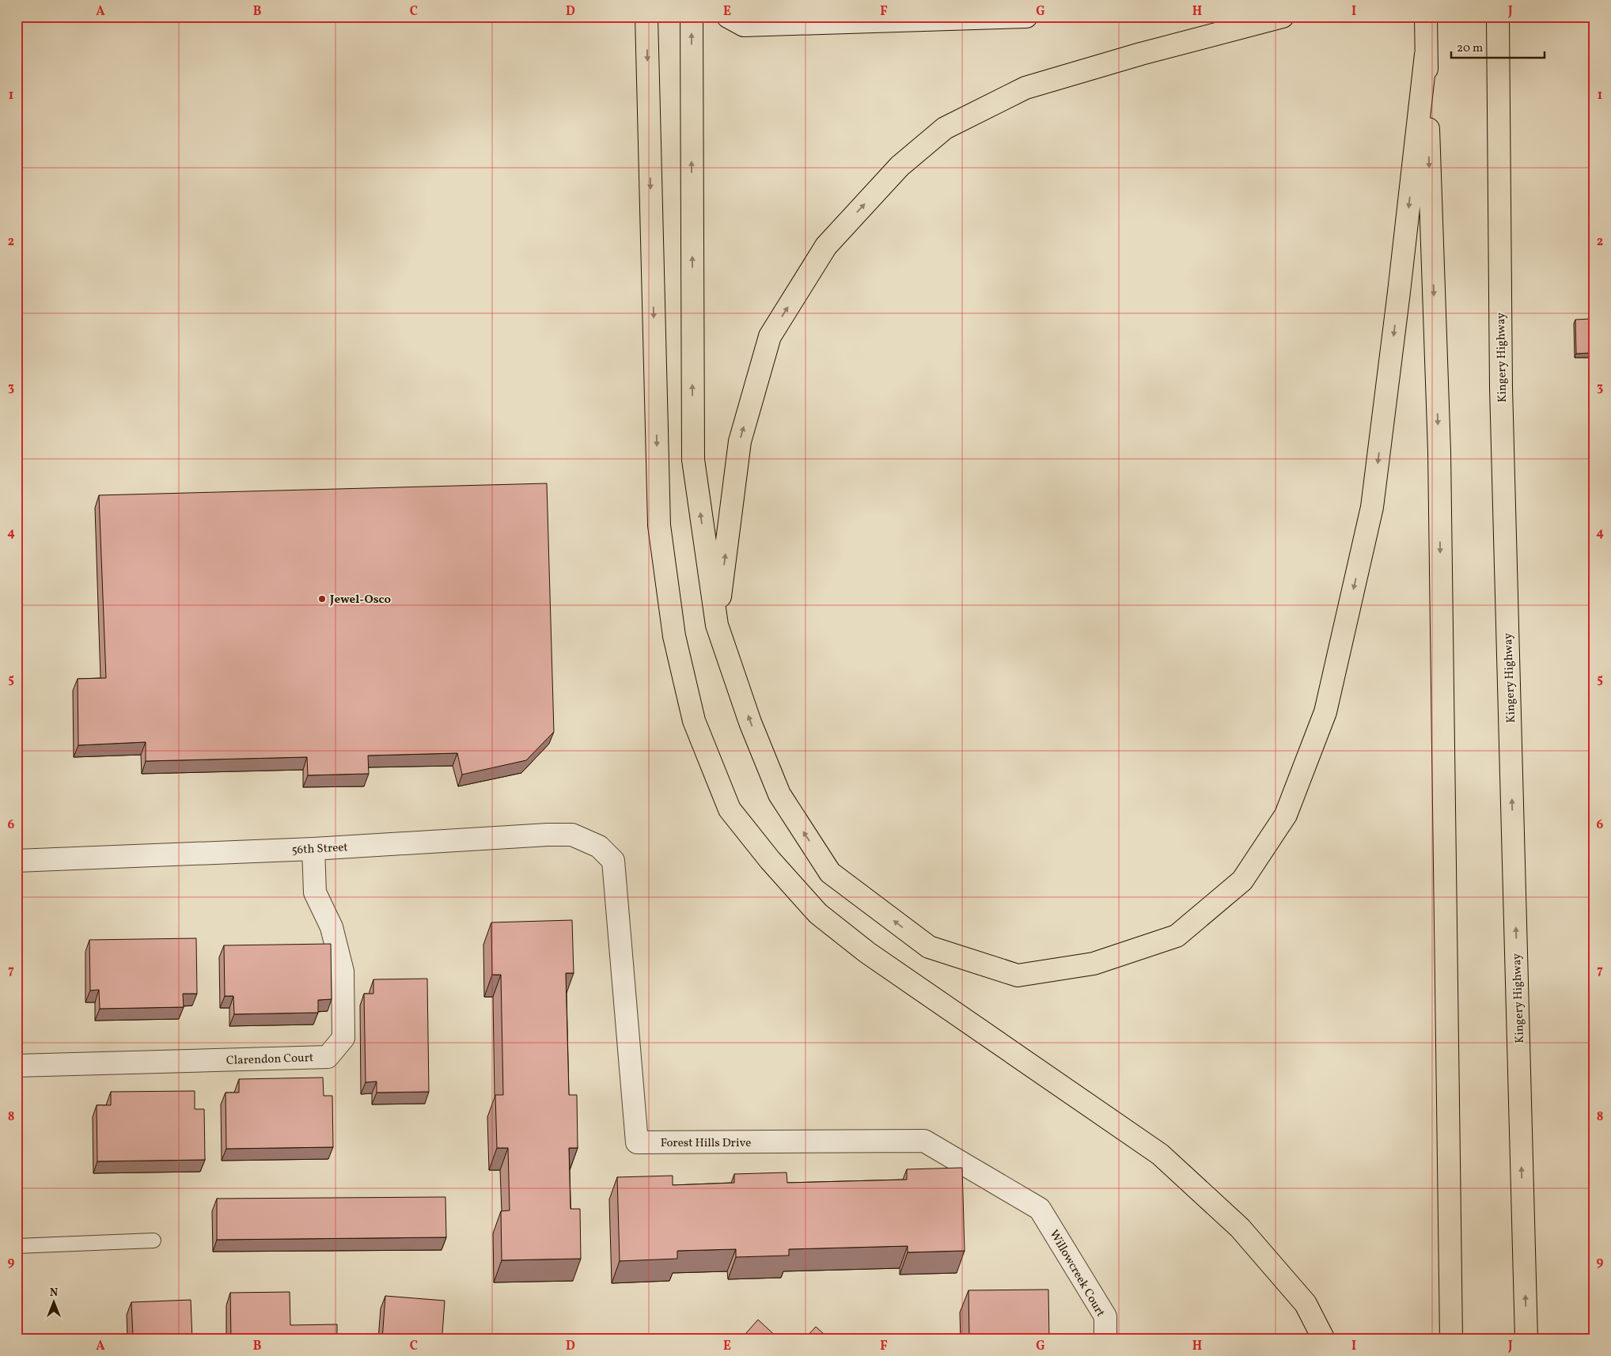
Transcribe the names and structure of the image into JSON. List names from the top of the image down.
{
  "streets": {
    "highway": ["Kingery Highway"],
    "street": [
      "56th Street",
      "Clarendon Court",
      "Forest Hills Drive",
      "Willowcreek Court"
    ]
  },
  "crossings": [
    ["56th Street", "Clarendon Court"],
    ["56th Street", "Forest Hills Drive"],
    ["Forest Hills Drive", "Willowcreek Court"]
  ],
  "places": ["Jewel-Osco"],
  "scale_bar": "20 m",
  "north": "top",
  "grid": {
    "columns": [
      "A",
      "B",
      "C",
      "D",
      "E",
      "F",
      "G",
      "H",
      "I",
      "J"
    ],
    "rows": [
      "1",
      "2",
      "3",
      "4",
      "5",
      "6",
      "7",
      "8",
      "9"
    ]
  }
}
